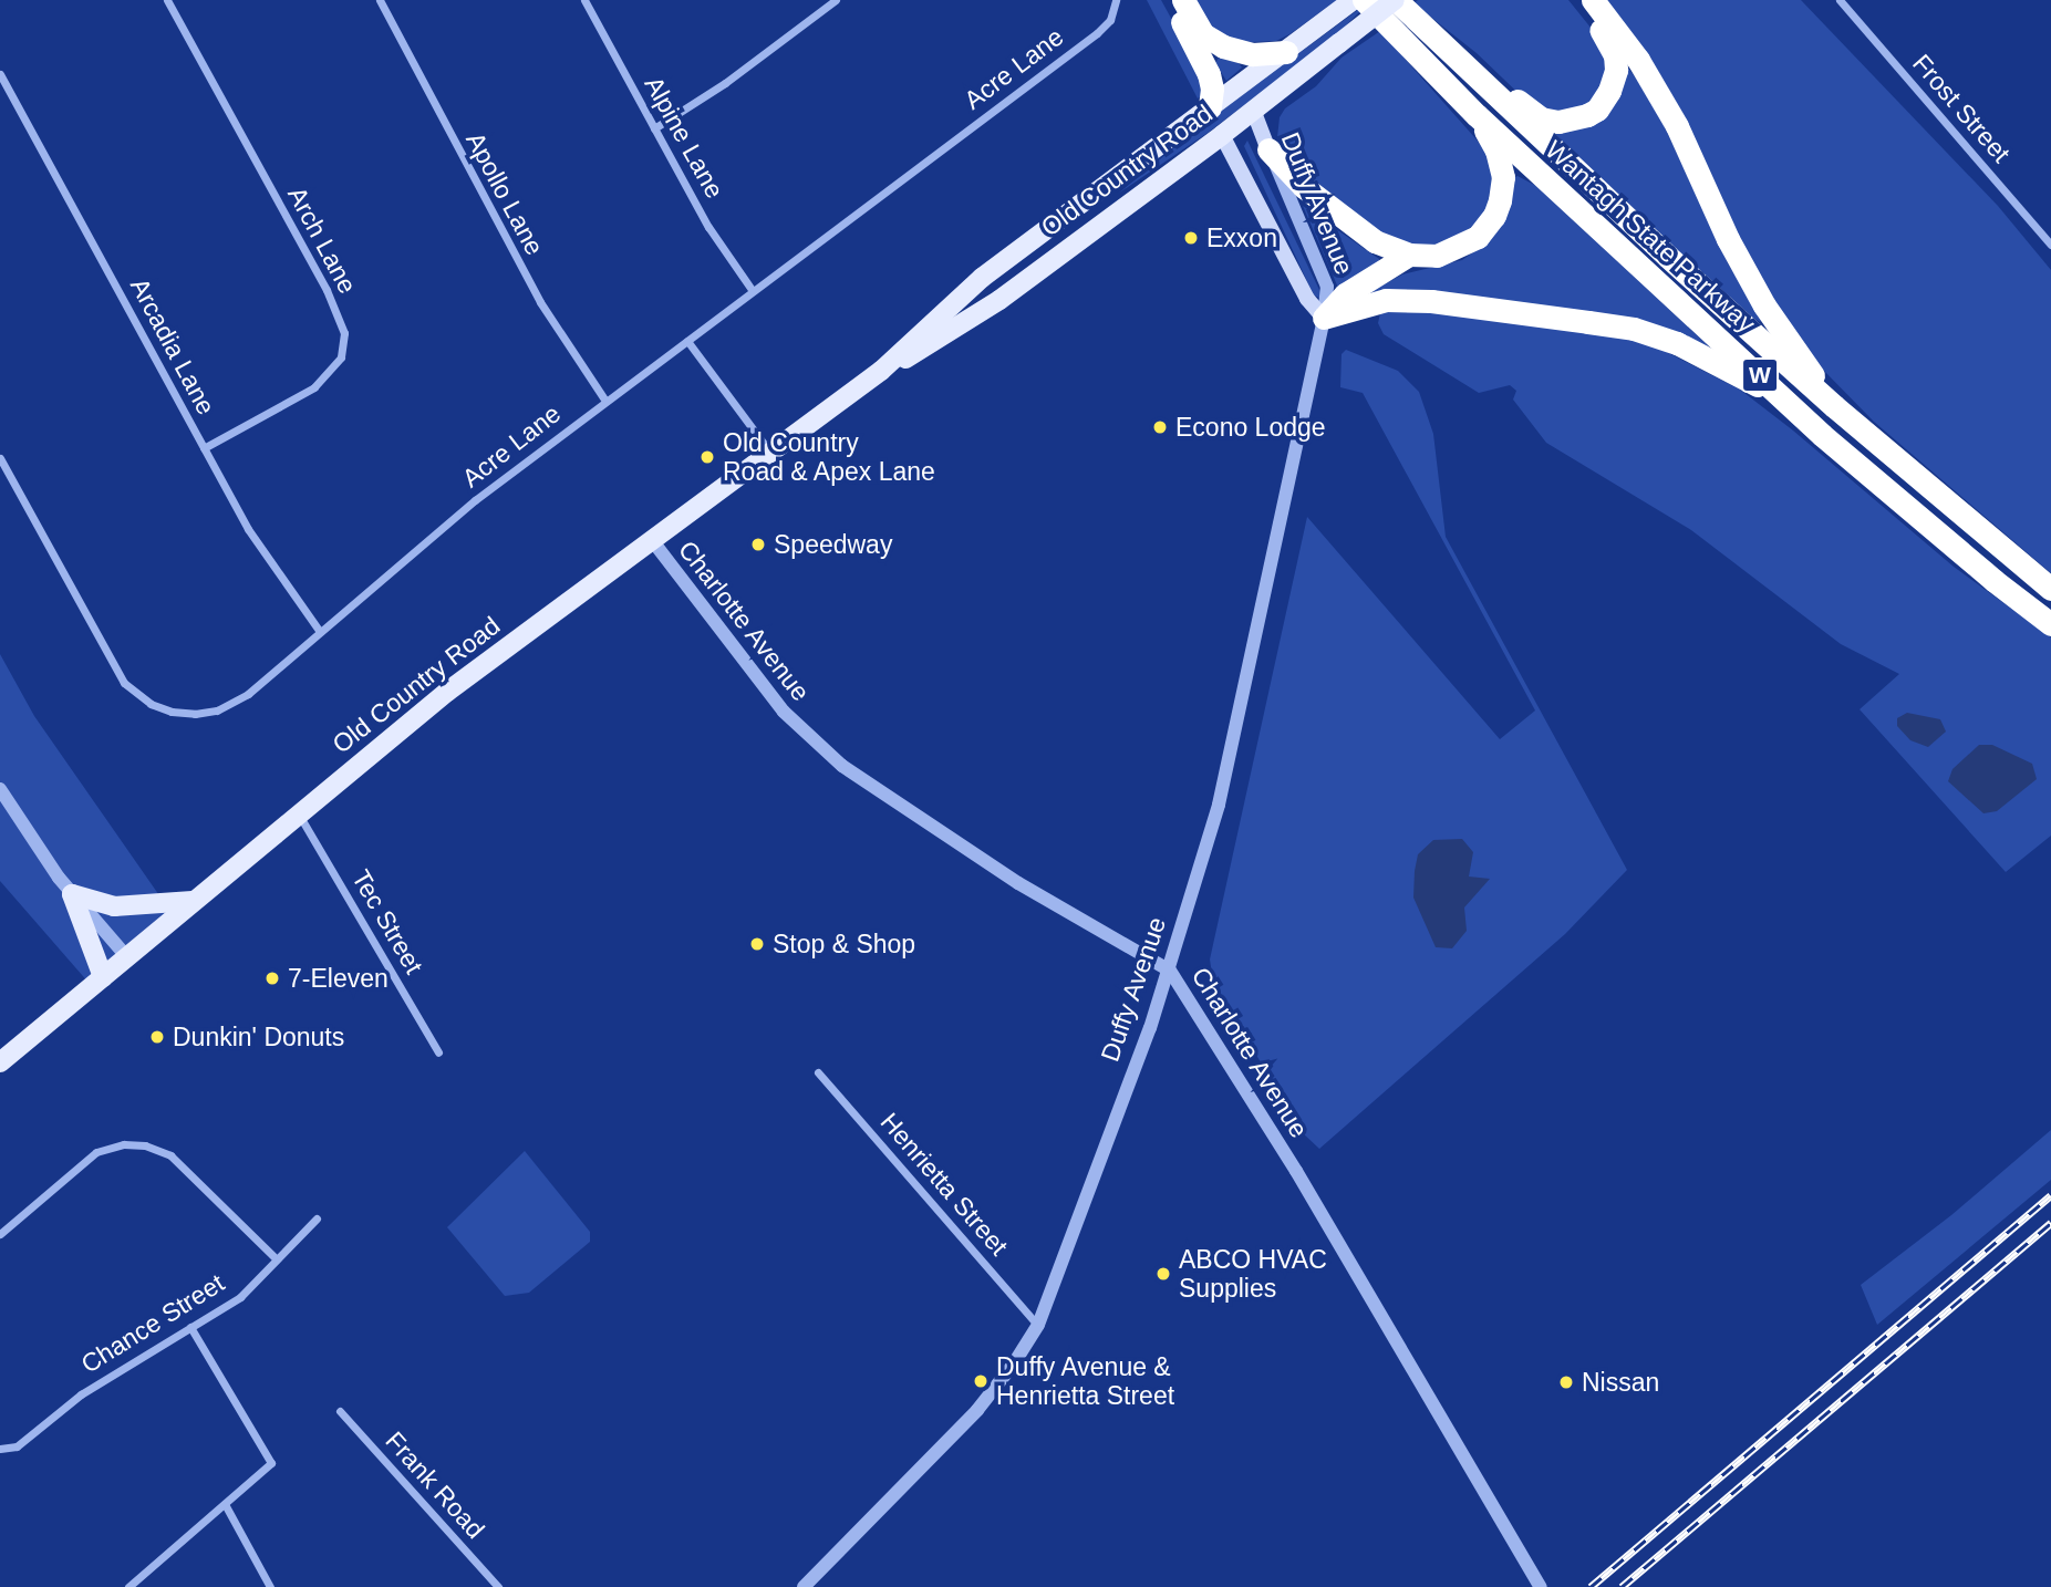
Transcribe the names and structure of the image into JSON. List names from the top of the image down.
{
  "streets": {
    "highway": ["Wantagh State Parkway", "W"],
    "main road": ["Old Country Road", "Duffy Avenue"],
    "street": [
      "Acre Lane",
      "Frost Street",
      "Alpine Lane",
      "Apollo Lane",
      "Arch Lane",
      "Arcadia Lane",
      "Charlotte Avenue",
      "Tec Street",
      "Henrietta Street",
      "Chance Street",
      "Frank Road"
    ]
  },
  "crossings": [
    ["Acre Lane", "Alpine Lane"],
    ["Acre Lane", "Apollo Lane"],
    ["Acre Lane", "Arcadia Lane"],
    ["Old Country Road", "Duffy Avenue"],
    ["Old Country Road", "Wantagh State Parkway"],
    ["Old Country Road", "Charlotte Avenue"],
    ["Old Country Road", "Tec Street"],
    ["Duffy Avenue", "Charlotte Avenue"],
    ["Duffy Avenue", "Henrietta Street"],
    ["Arch Lane", "Arcadia Lane"]
  ],
  "places": [
    "Exxon",
    "Econo Lodge",
    "Old Country Road & Apex Lane",
    "Speedway",
    "Stop & Shop",
    "7-Eleven",
    "Dunkin' Donuts",
    "ABCO HVAC Supplies",
    "Duffy Avenue & Henrietta Street",
    "Nissan"
  ]
}
